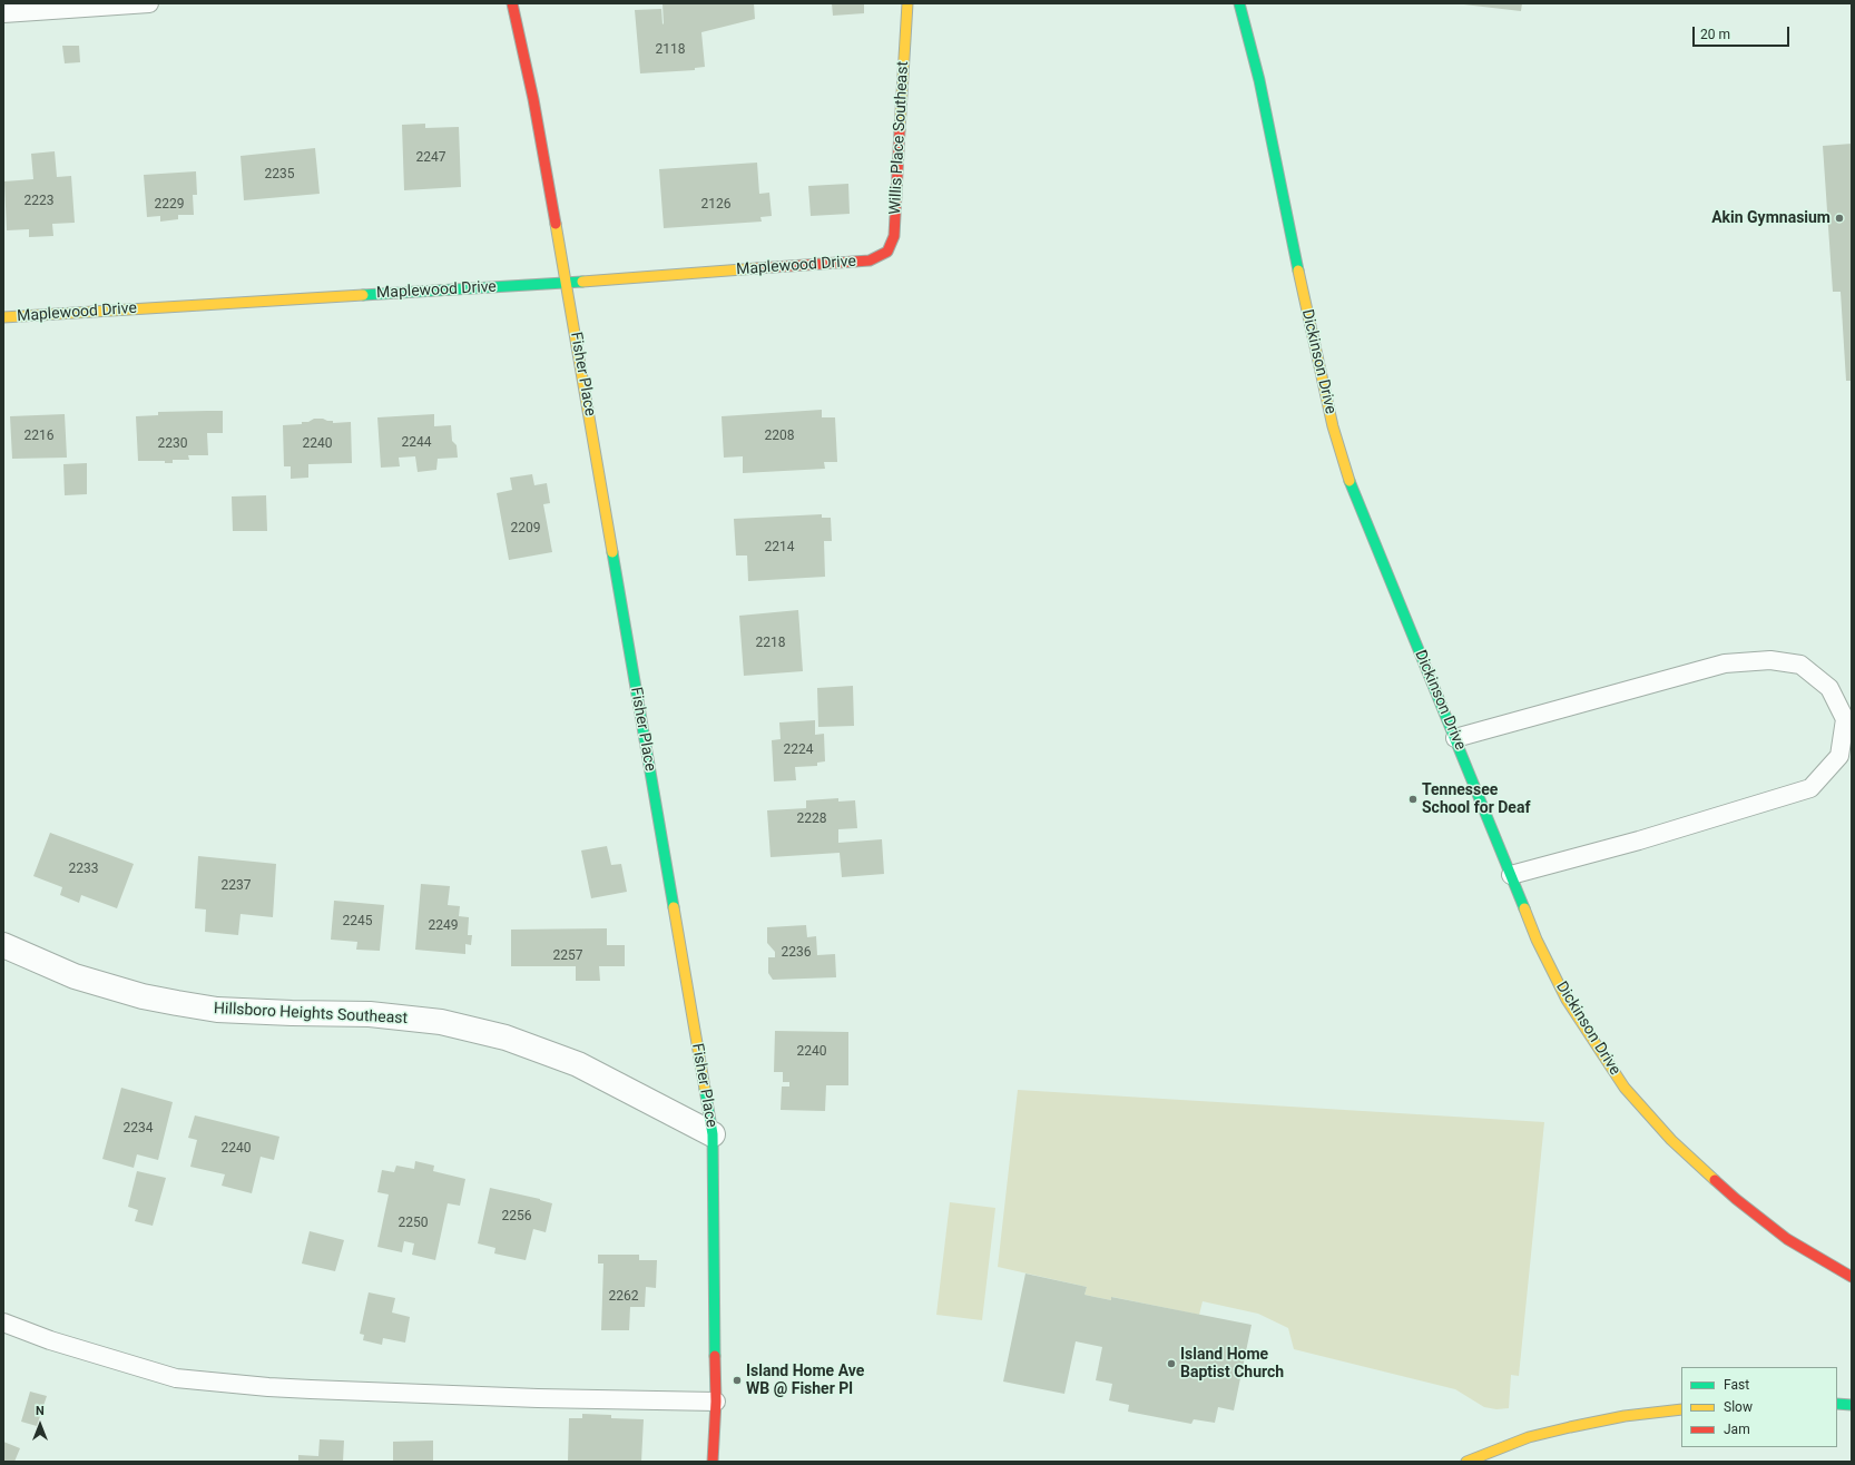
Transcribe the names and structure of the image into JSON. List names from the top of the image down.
{
  "streets": {
    "street": [
      "Willis Place Southeast",
      "Maplewood Drive",
      "Dickinson Drive",
      "Fisher Place",
      "Hillsboro Heights Southeast"
    ]
  },
  "crossings": [
    ["Willis Place Southeast", "Maplewood Drive"],
    ["Maplewood Drive", "Fisher Place"],
    ["Fisher Place", "Hillsboro Heights Southeast"]
  ],
  "places": [
    "Akin Gymnasium",
    "Tennessee School for Deaf",
    "Island Home Baptist Church",
    "Island Home Ave WB @ Fisher Pl"
  ],
  "house_numbers": [
    "2118",
    "2247",
    "2235",
    "2223",
    "2229",
    "2126",
    "2216",
    "2208",
    "2244",
    "2230",
    "2240",
    "2209",
    "2214",
    "2218",
    "2224",
    "2228",
    "2233",
    "2237",
    "2245",
    "2249",
    "2236",
    "2257",
    "2240",
    "2234",
    "2240",
    "2256",
    "2250",
    "2262"
  ],
  "legend": ["Fast", "Slow", "Jam"],
  "scale_bar": "20 m",
  "north": "top"
}
